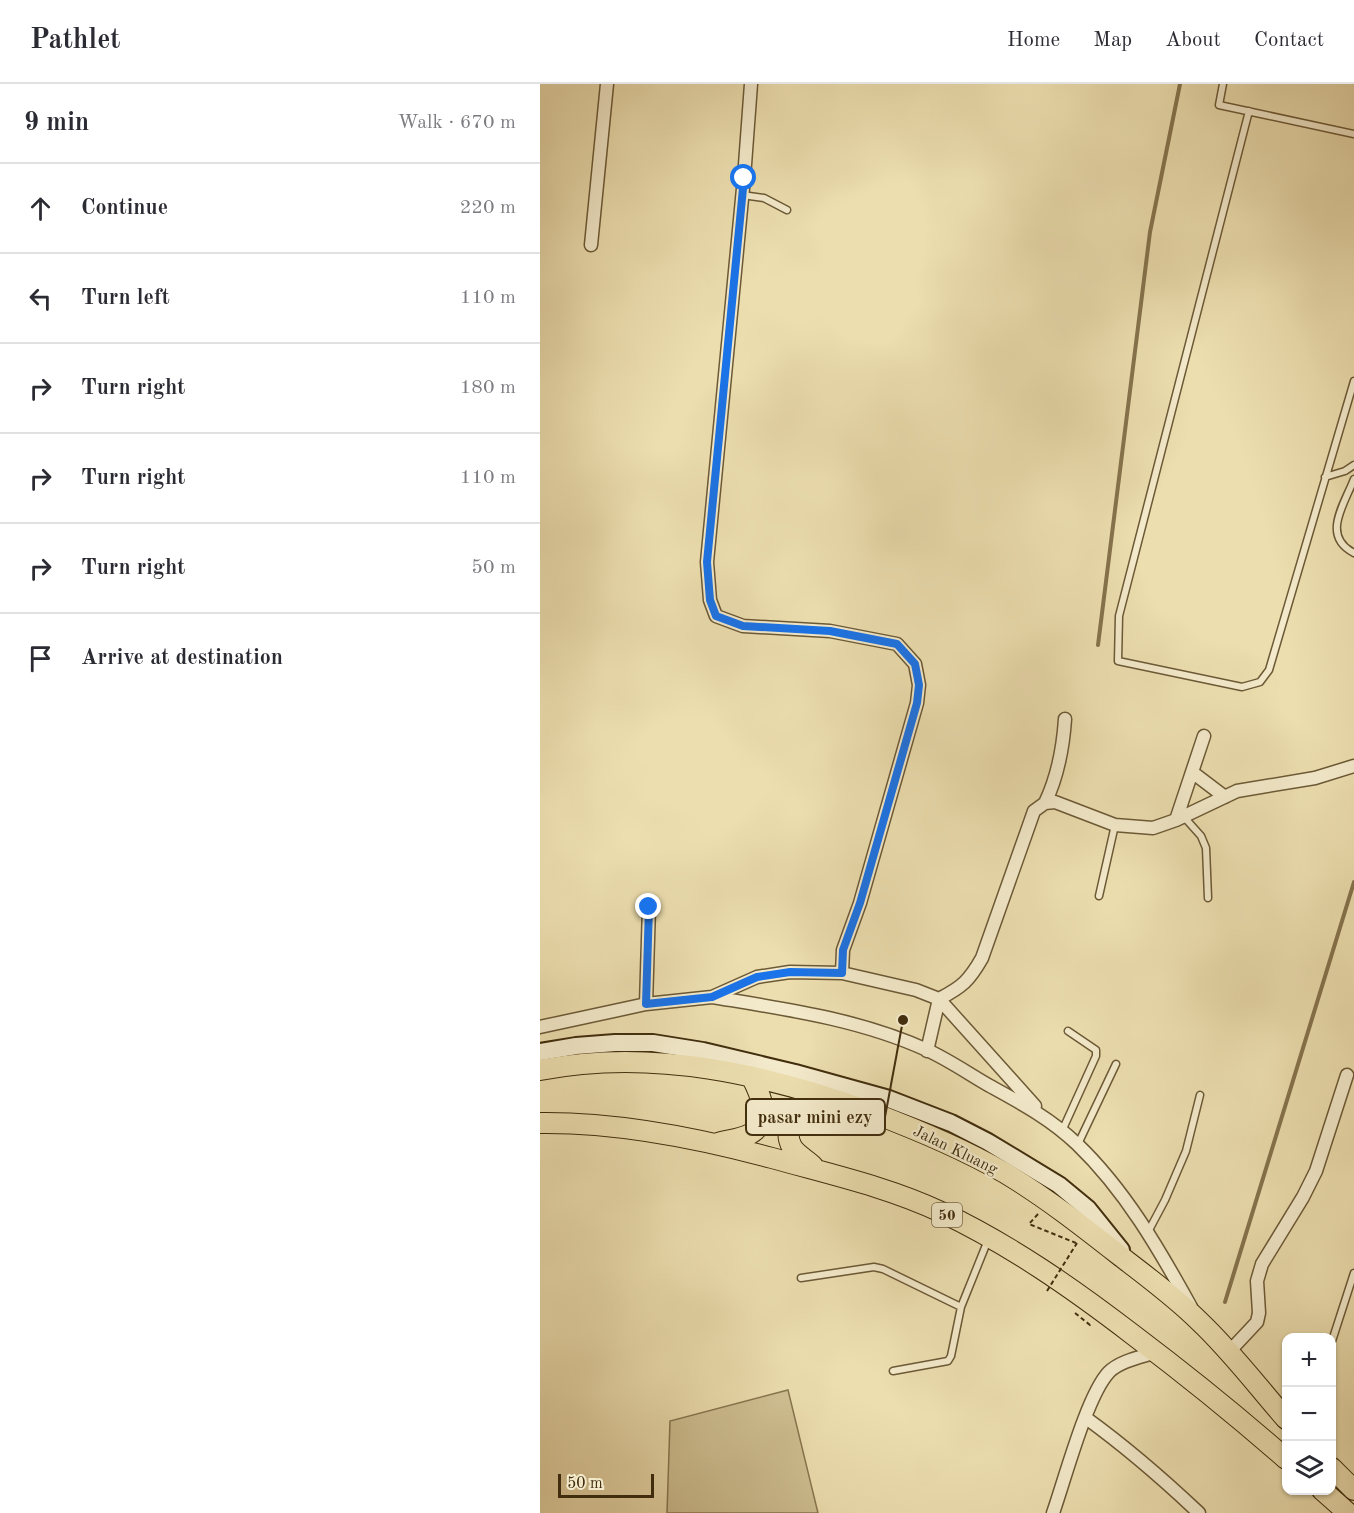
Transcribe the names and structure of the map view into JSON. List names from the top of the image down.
{
  "streets": {
    "highway": ["Jalan Kluang", "50"]
  },
  "places": ["pasar mini ezy"],
  "scale_bar": "50 m",
  "page": {
    "header": "Pathlet",
    "nav": [
      "Home",
      "Map",
      "About",
      "Contact"
    ],
    "heading": ["9 min", "Walk · 670 m"],
    "list": [
      ["Continue", "220 m"],
      ["Turn left", "110 m"],
      ["Turn right", "180 m"],
      ["Turn right", "110 m"],
      ["Turn right", "50 m"],
      "Arrive at destination"
    ],
    "map_buttons": ["+", "−"],
    "scale": "50 m"
  }
}
